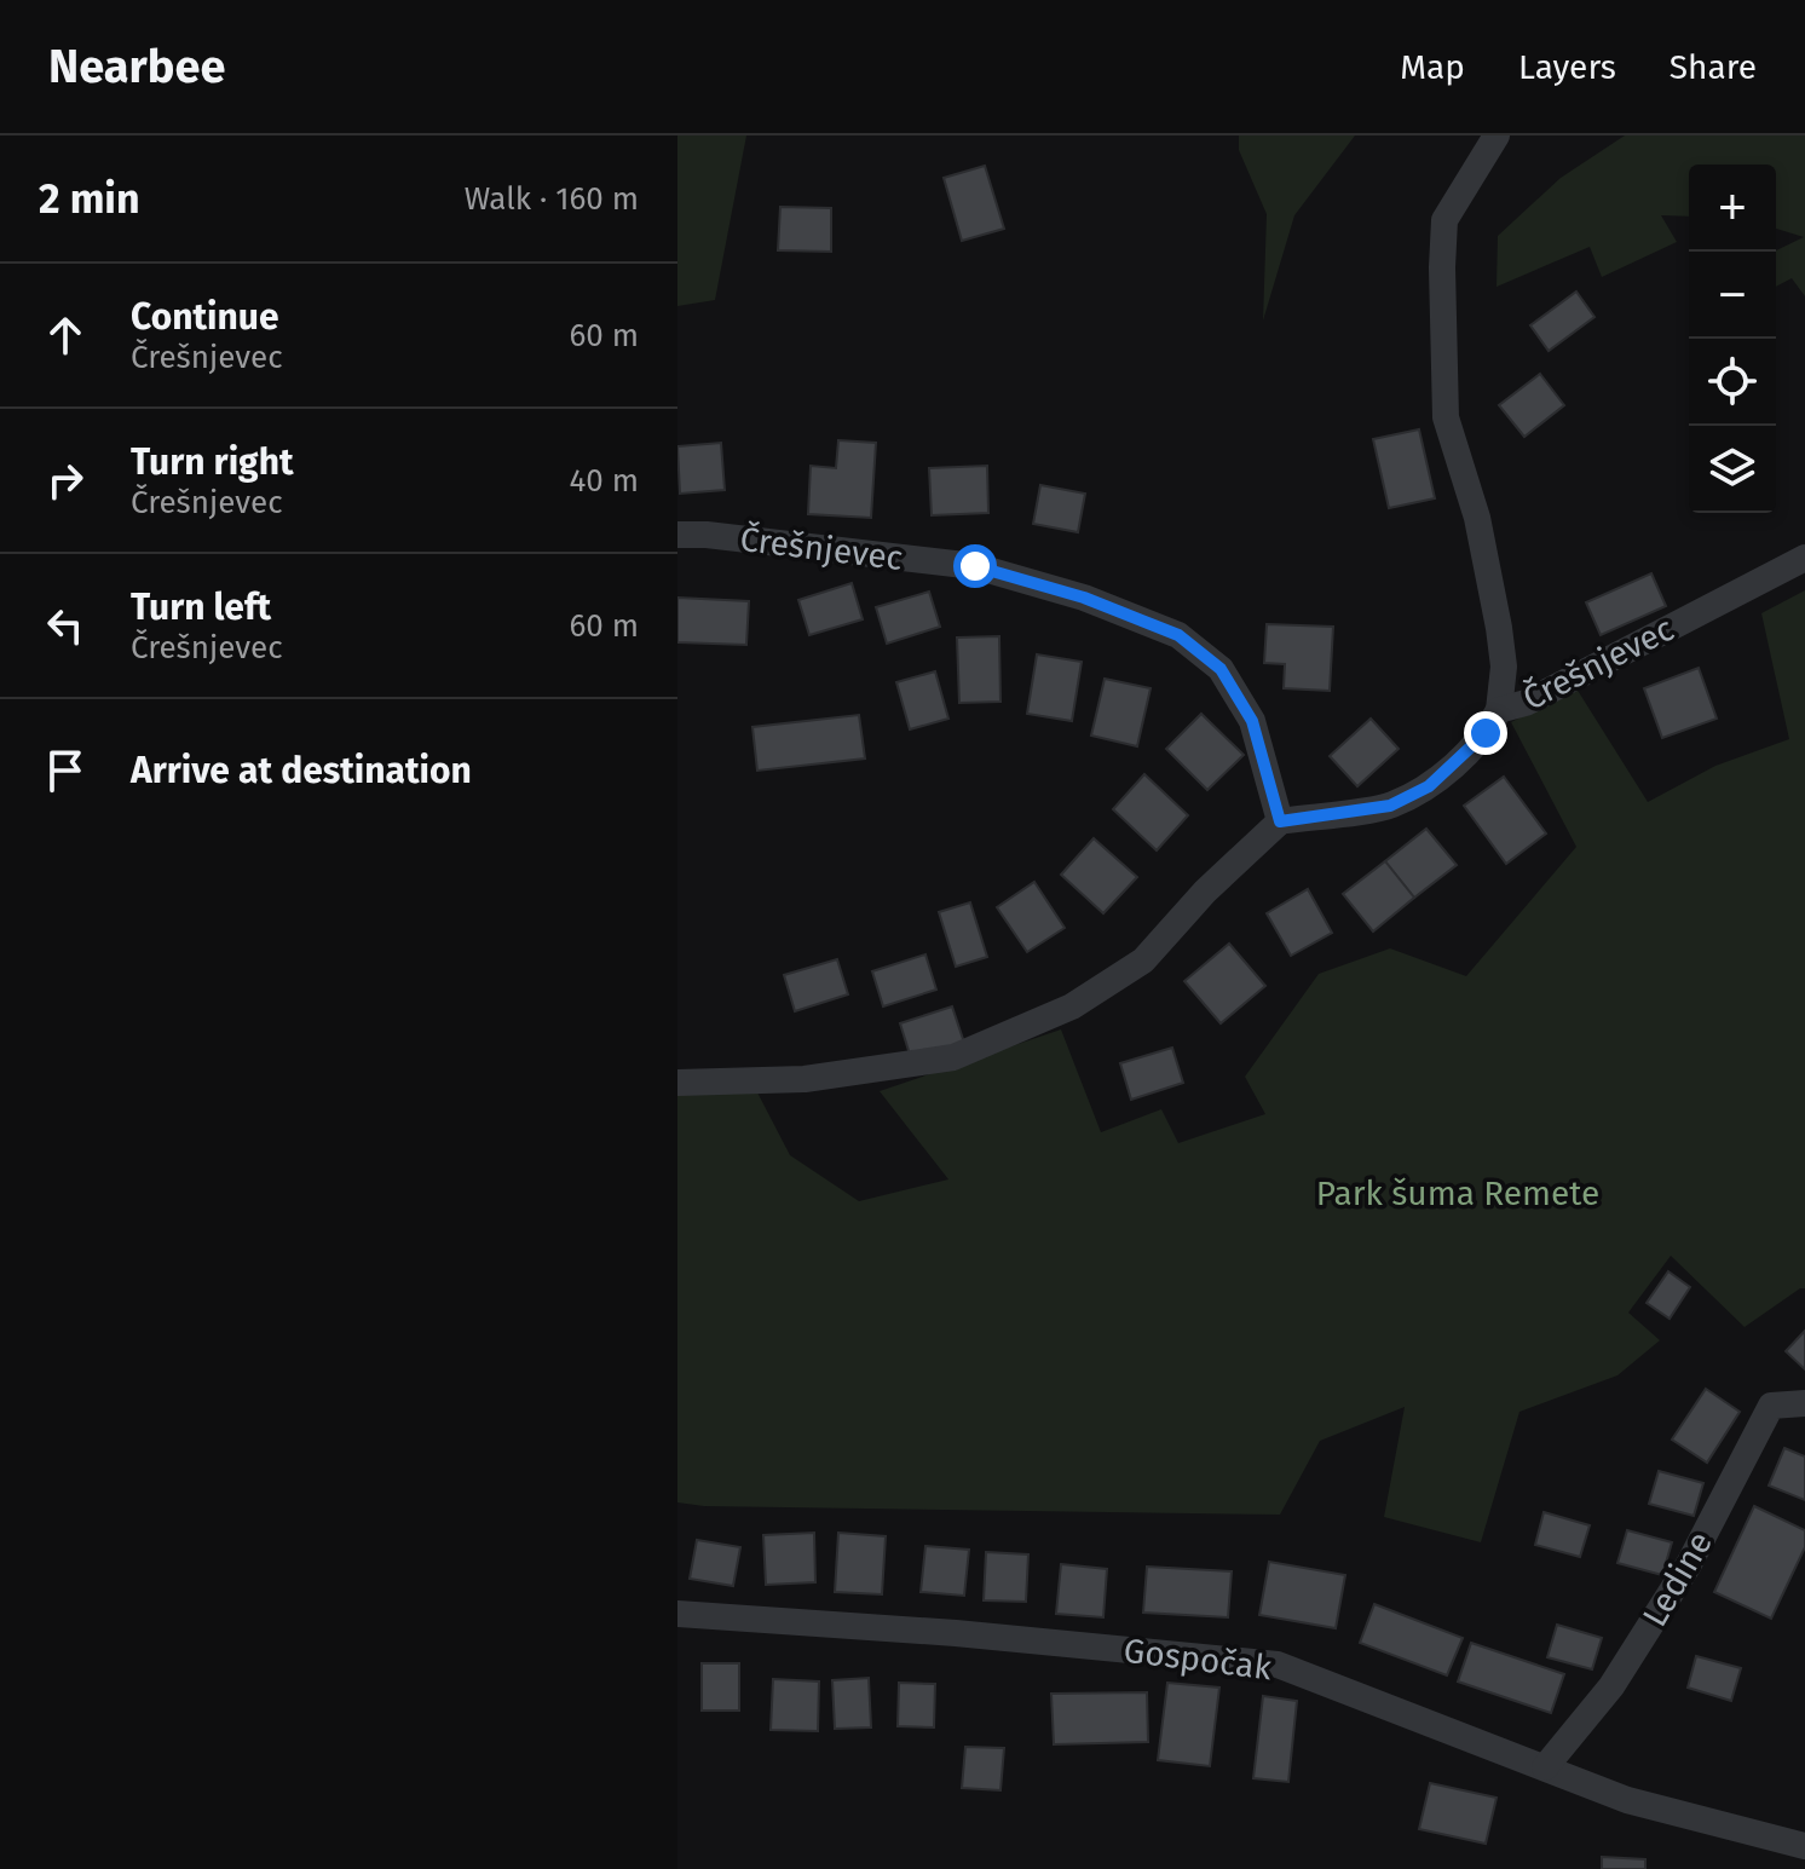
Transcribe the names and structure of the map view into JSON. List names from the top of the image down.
{
  "streets": {
    "street": ["Črešnjevec", "Ledine", "Gospočak"]
  },
  "crossings": [
    ["Ledine", "Gospočak"]
  ],
  "parks": ["Park šuma Remete"],
  "page": {
    "header": "Nearbee",
    "nav": ["Map", "Layers", "Share"],
    "heading": ["2 min", "Walk · 160 m"],
    "map_buttons": ["+", "−"],
    "list": [
      ["Continue", "Črešnjevec", "60 m"],
      ["Turn right", "Črešnjevec", "40 m"],
      ["Turn left", "Črešnjevec", "60 m"],
      "Arrive at destination"
    ]
  }
}
